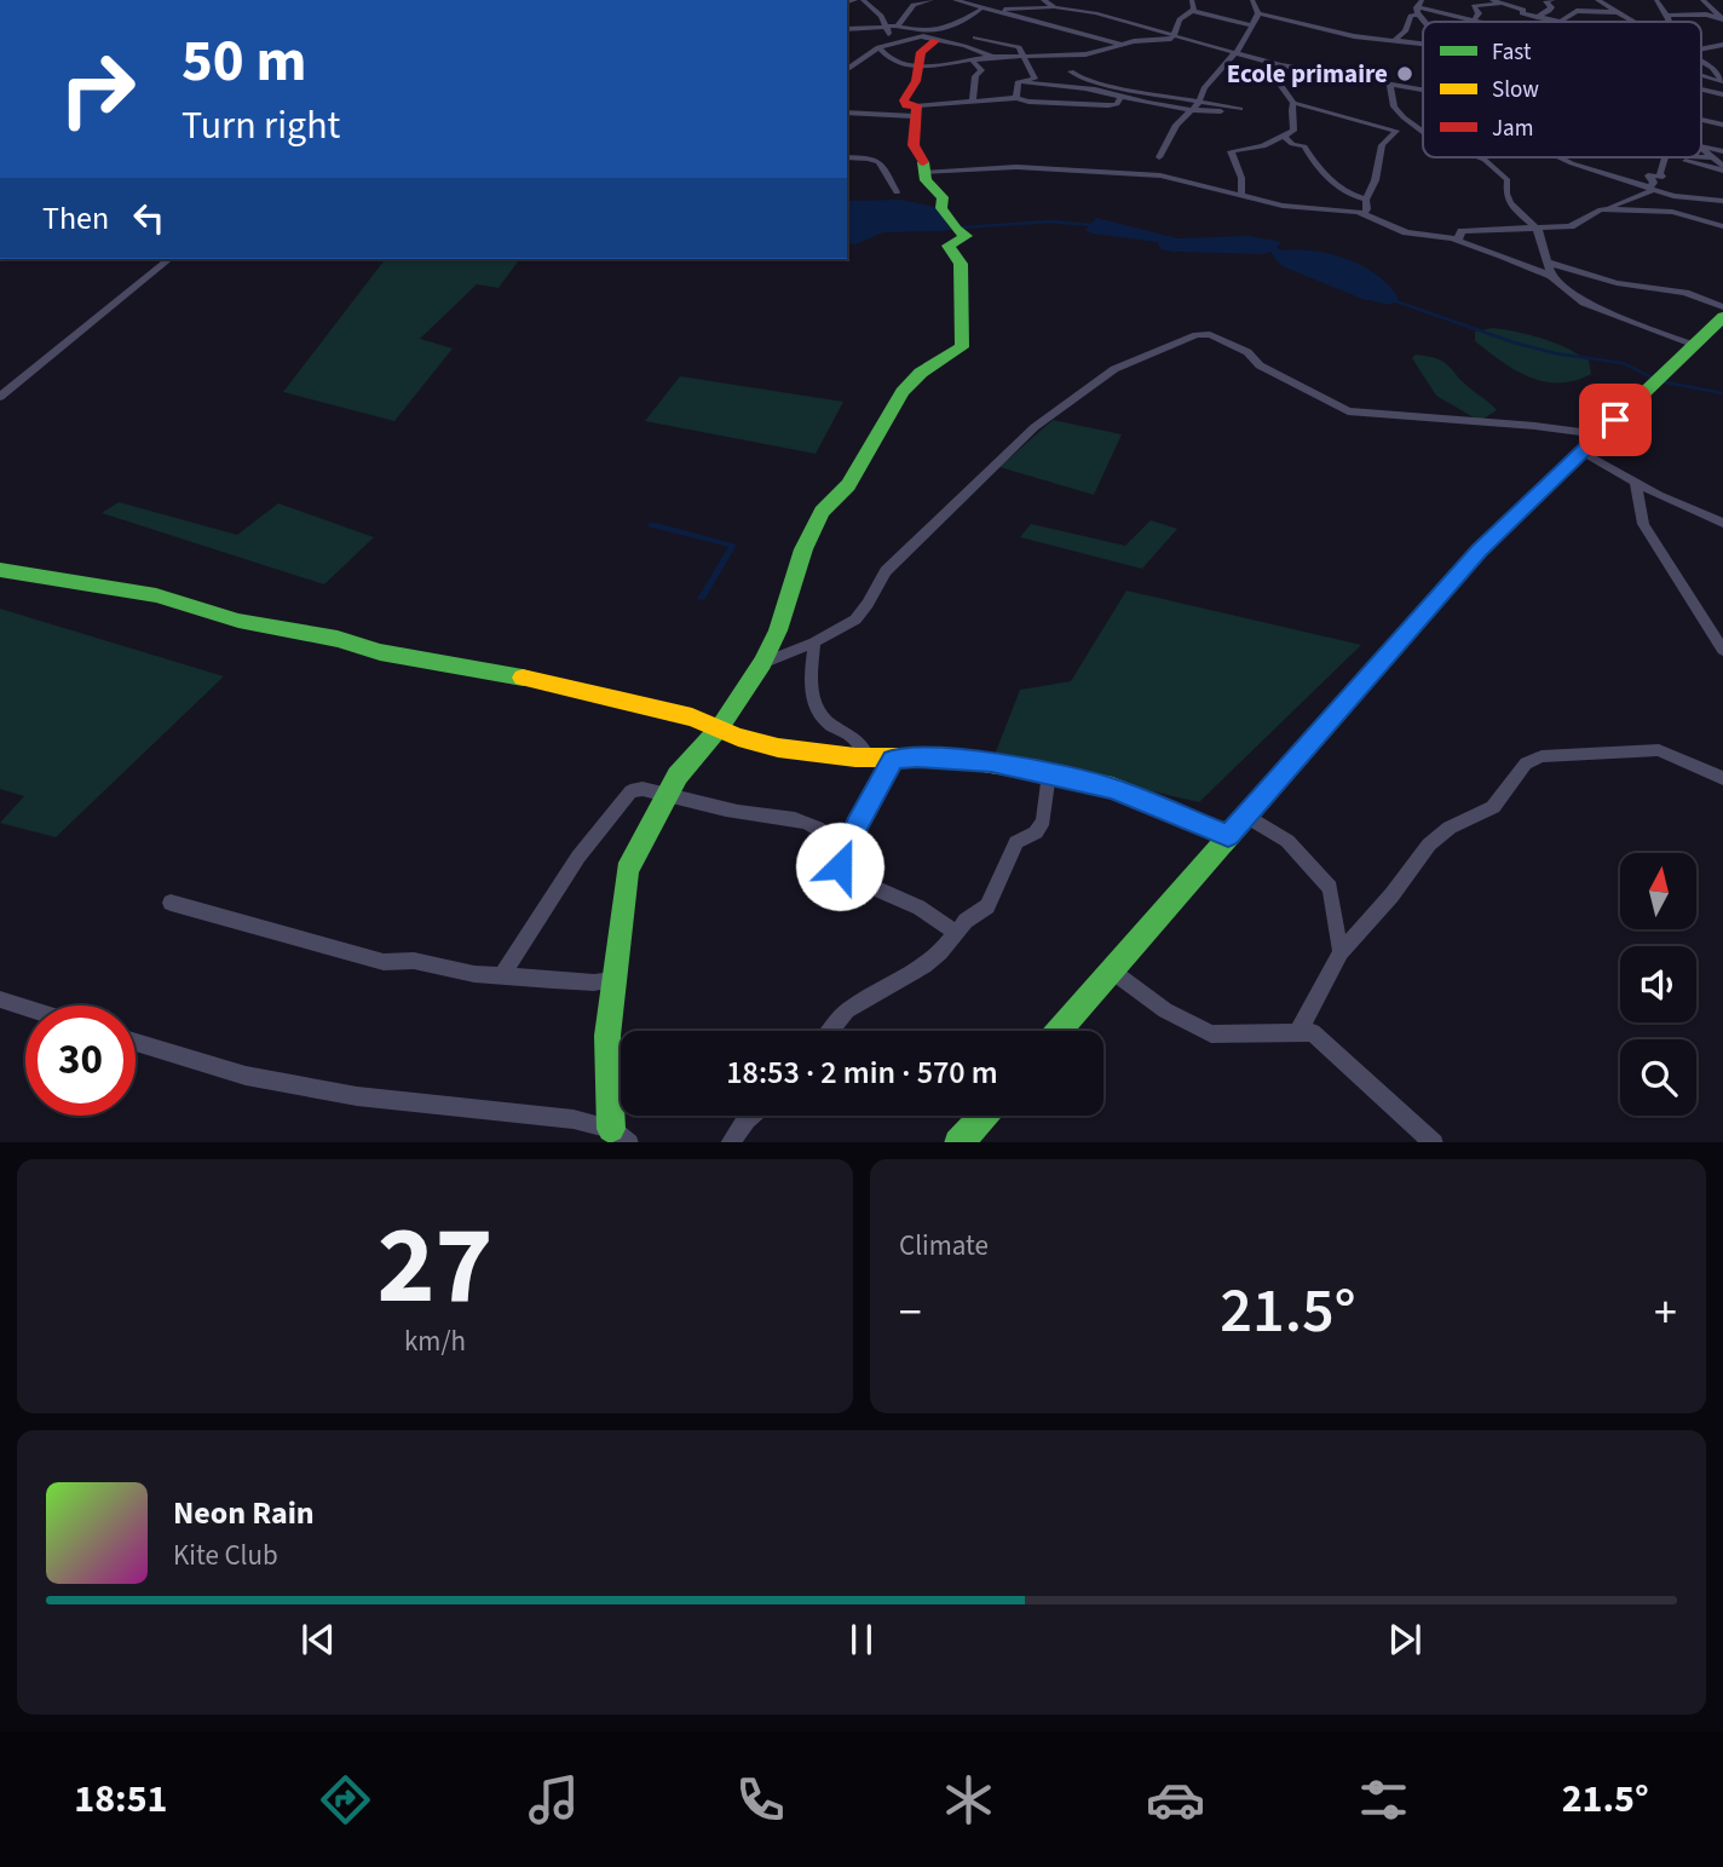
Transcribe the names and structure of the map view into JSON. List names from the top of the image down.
{
  "places": ["Ecole primaire"],
  "legend": ["Fast", "Slow", "Jam"],
  "north": "top",
  "page": {
    "turn": ["50 m", "Turn right"],
    "then": "Then",
    "limit": "30",
    "trip": "18:53 · 2 min · 570 m",
    "tile": [
      ["27", "km/h"],
      "Climate"
    ],
    "heat": ["−", "21.5°", "+"],
    "song": ["Neon Rain", "Kite Club"],
    "tabs": ["18:51", "21.5°"]
  }
}
